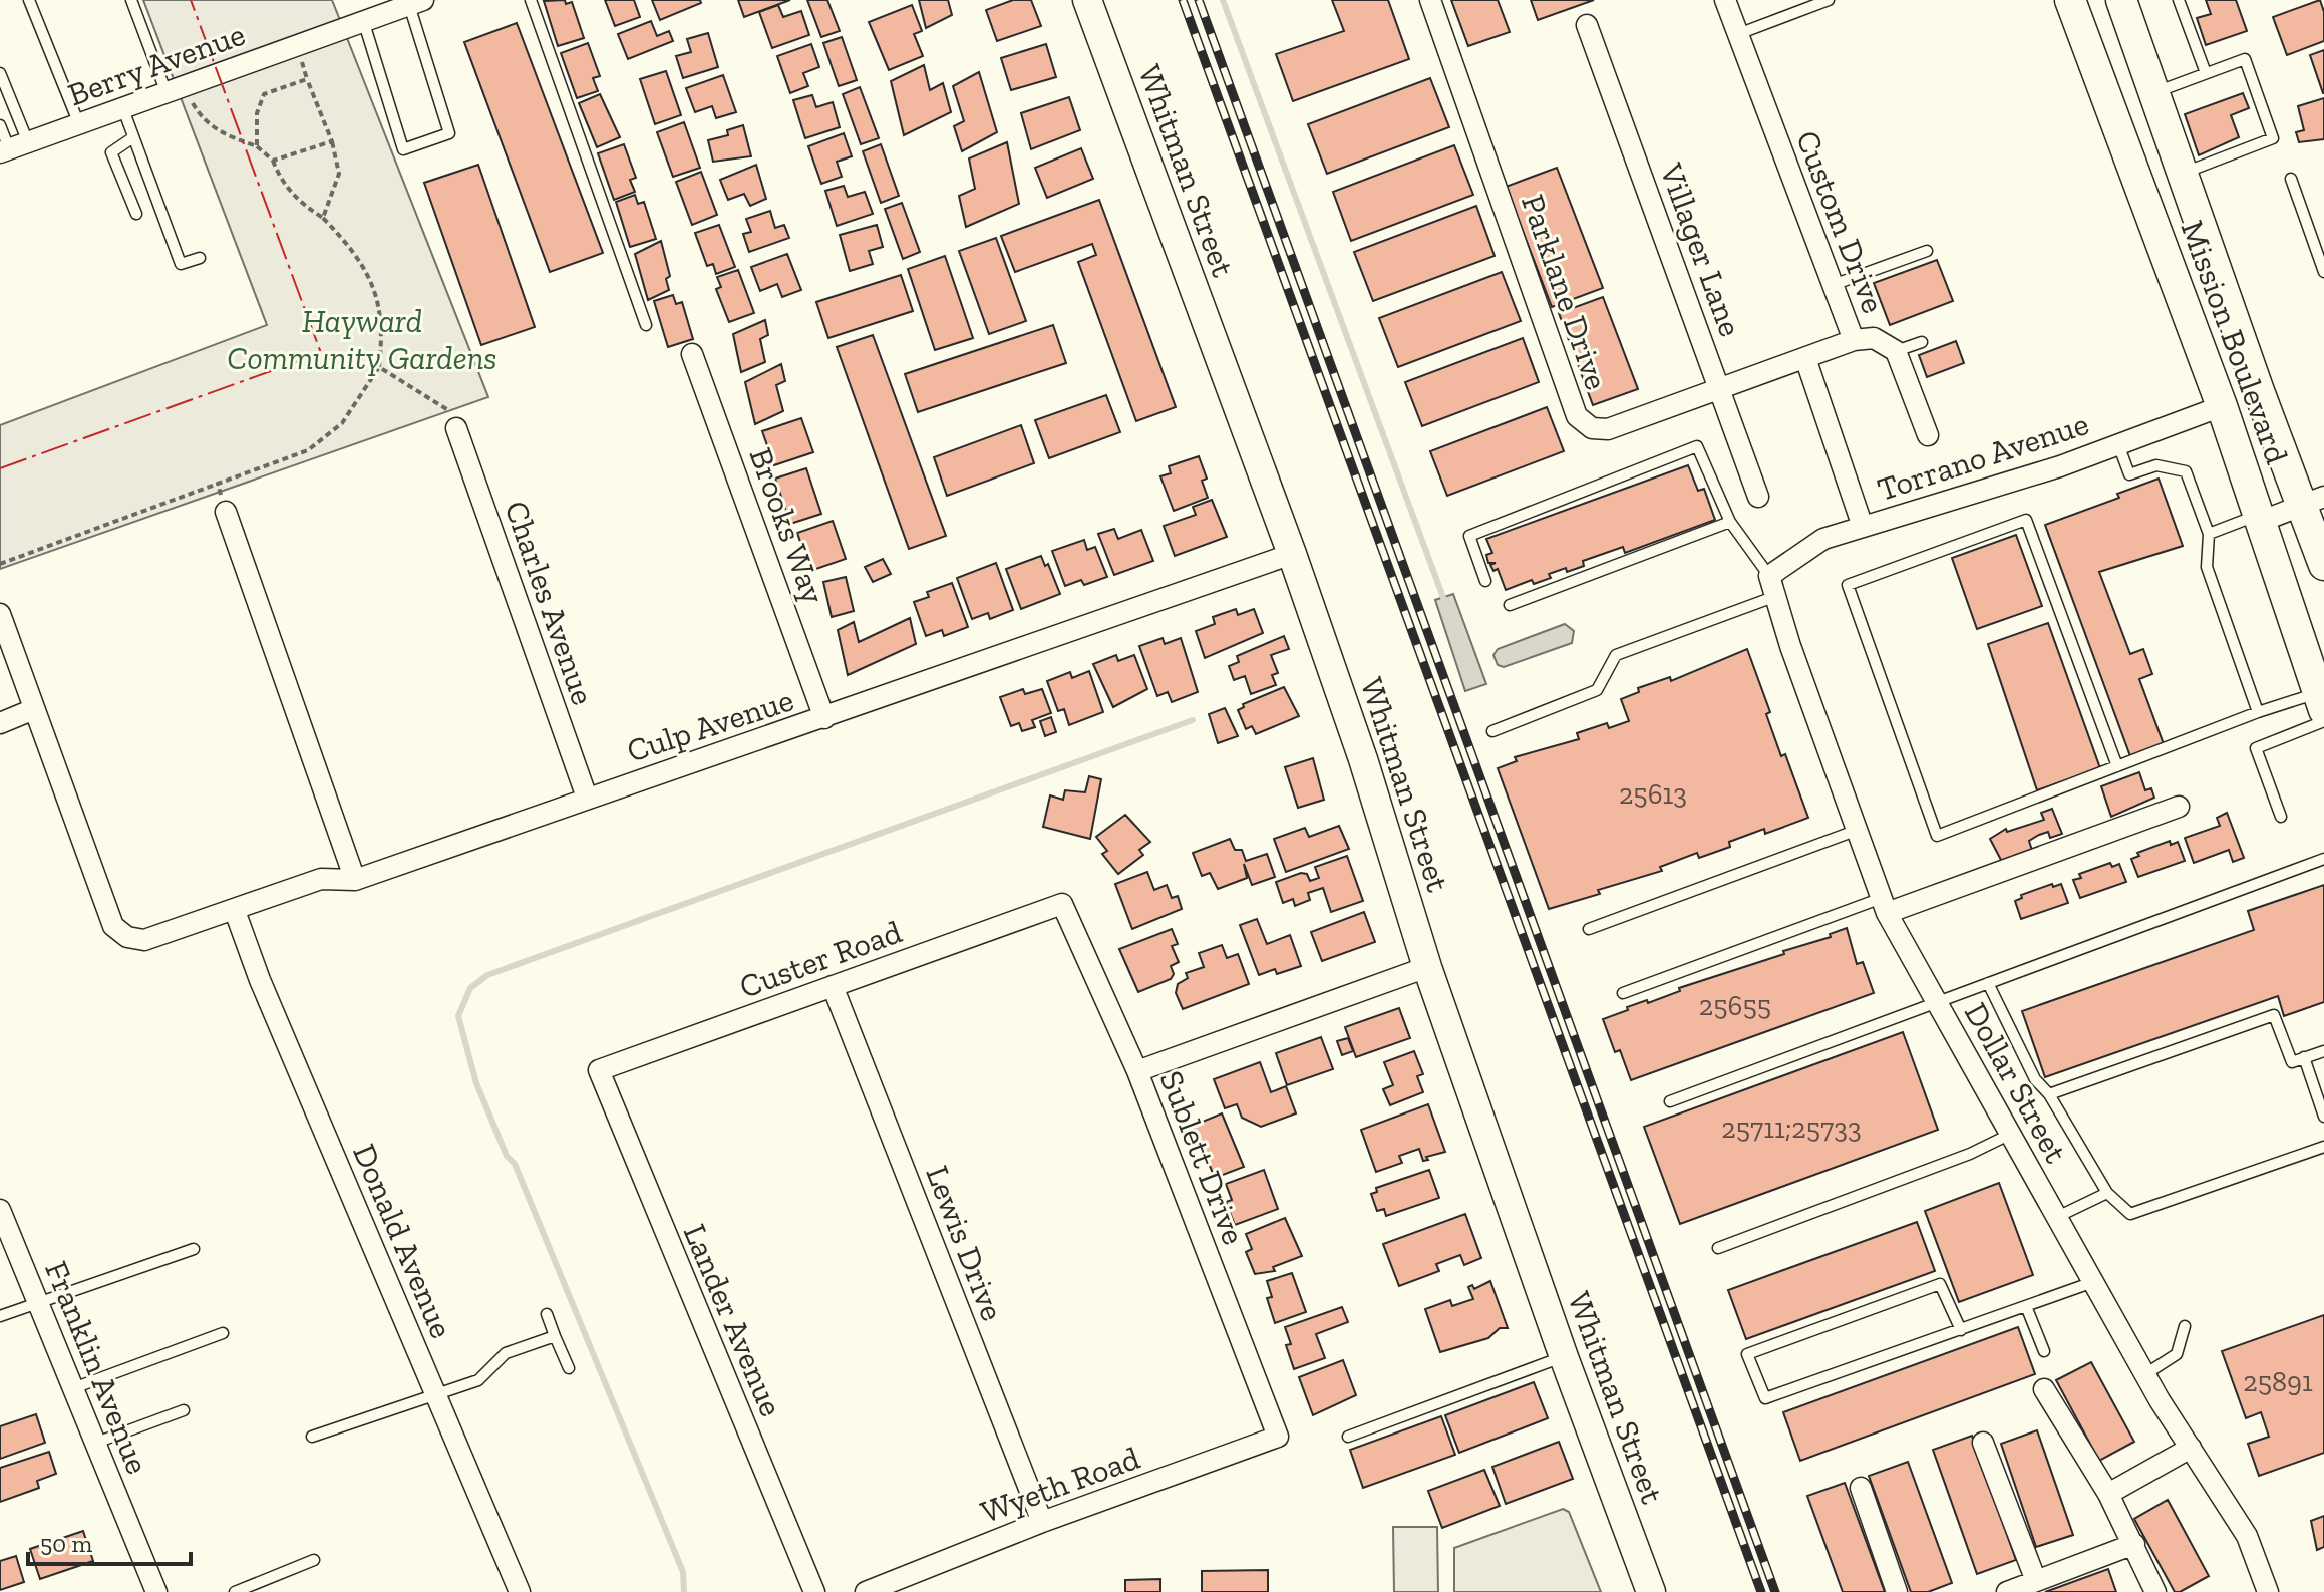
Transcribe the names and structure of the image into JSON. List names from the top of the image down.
{
  "streets": {
    "main road": ["Mission Boulevard"],
    "street": [
      "Berry Avenue",
      "Whitman Street",
      "Custom Drive",
      "Villager Lane",
      "Parklane Drive",
      "Torrano Avenue",
      "Brooks Way",
      "Charles Avenue",
      "Culp Avenue",
      "Custer Road",
      "Dollar Street",
      "Sublett Drive",
      "Donald Avenue",
      "Lewis Drive",
      "Lander Avenue",
      "Franklin Avenue",
      "Wyeth Road"
    ]
  },
  "crossings": [
    ["Whitman Street", "Culp Avenue"],
    ["Custom Drive", "Parklane Drive"],
    ["Villager Lane", "Parklane Drive"],
    ["Mission Boulevard", "Torrano Avenue"],
    ["Torrano Avenue", "Dollar Street"],
    ["Brooks Way", "Culp Avenue"],
    ["Charles Avenue", "Culp Avenue"],
    ["Culp Avenue", "Donald Avenue"],
    ["Custer Road", "Sublett Drive"],
    ["Custer Road", "Lewis Drive"],
    ["Custer Road", "Lander Avenue"],
    ["Sublett Drive", "Wyeth Road"],
    ["Lewis Drive", "Wyeth Road"]
  ],
  "parks": ["Hayward Community Gardens"],
  "house_numbers": [
    "25613",
    "25655",
    "25711;25733",
    "25891"
  ],
  "scale_bar": "50 m"
}
